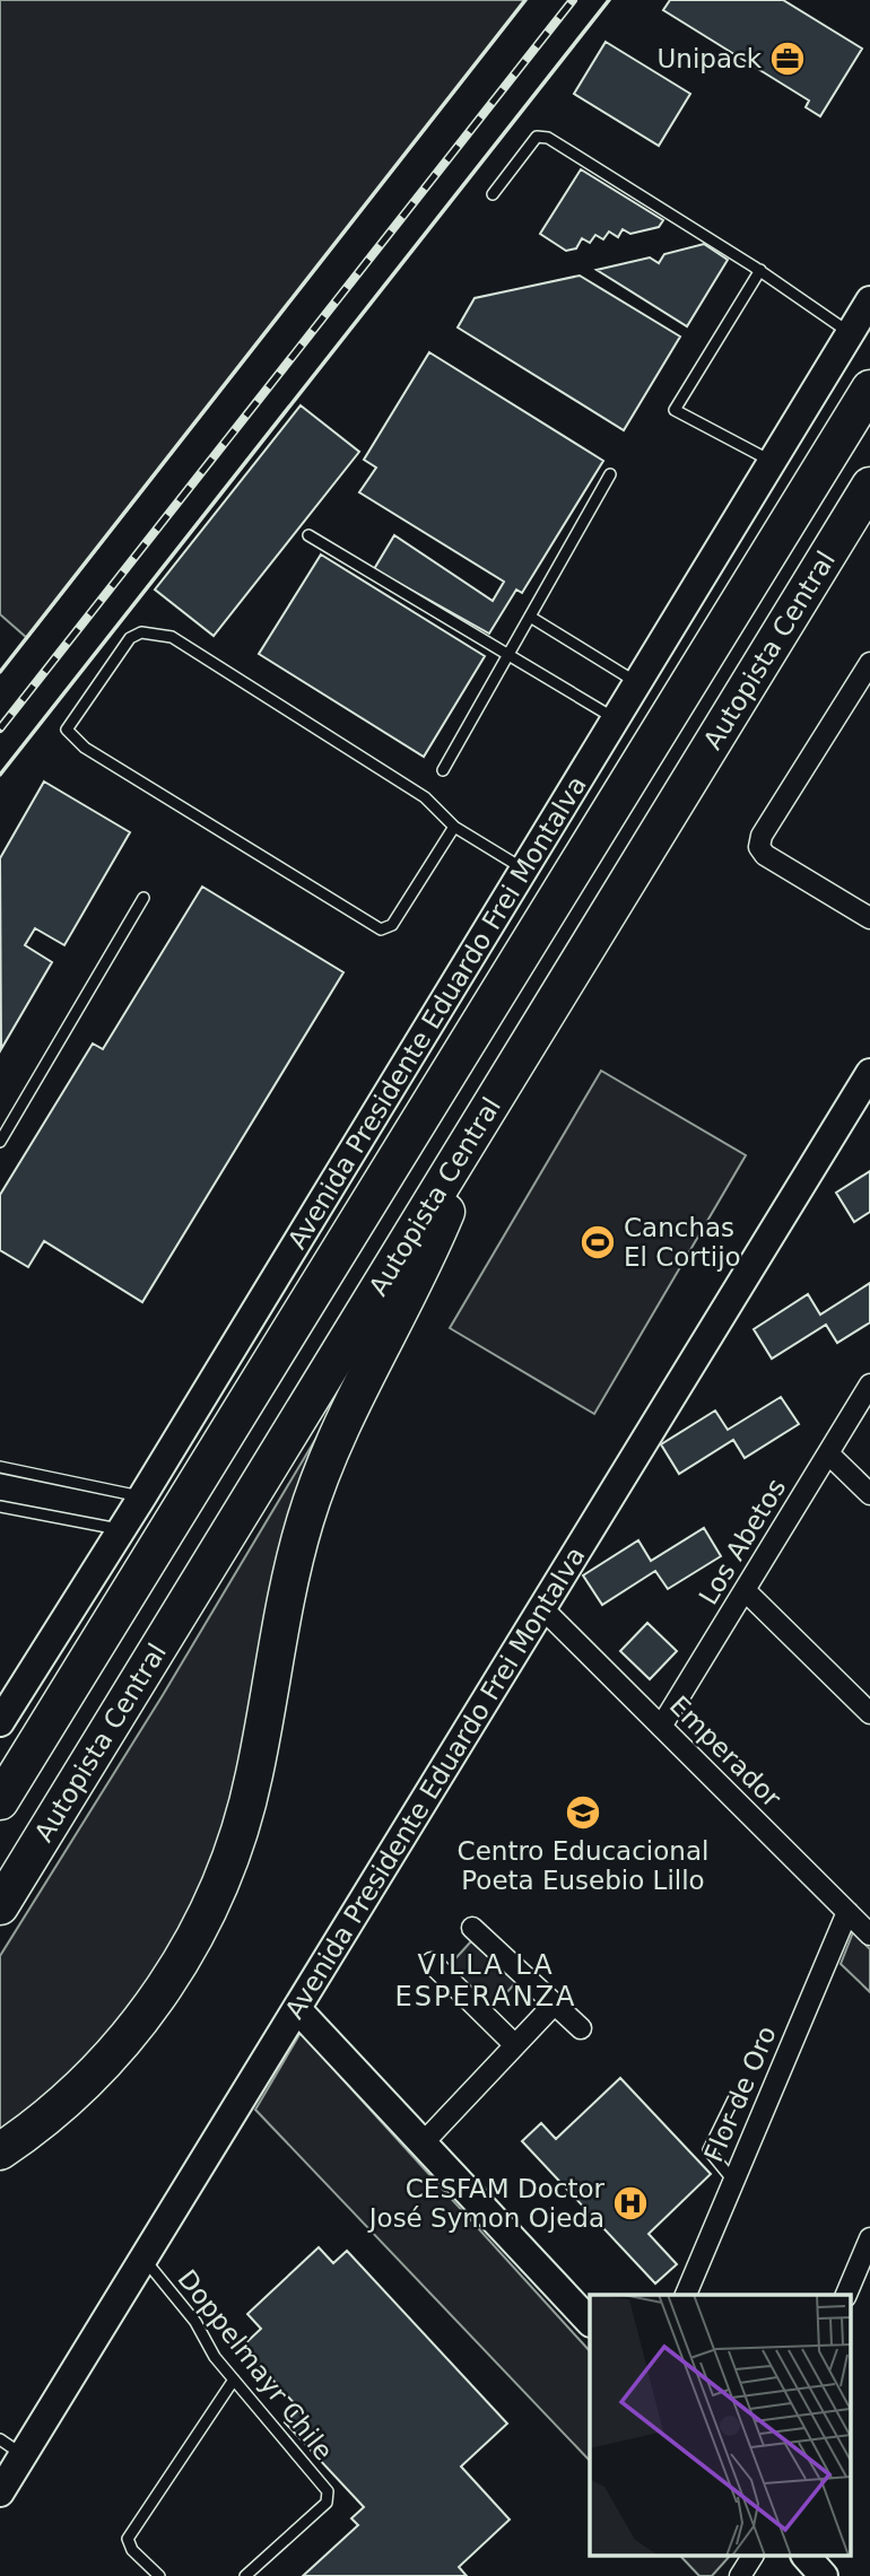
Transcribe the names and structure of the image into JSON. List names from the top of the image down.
{
  "streets": {
    "highway": ["Autopista Central"],
    "main road": ["Avenida Presidente Eduardo Frei Montalva"],
    "street": ["Los Abetos", "Emperador", "Flor de Oro"],
    "lane": ["Doppelmayr Chile"]
  },
  "crossings": [
    ["Avenida Presidente Eduardo Frei Montalva", "Emperador"],
    ["Avenida Presidente Eduardo Frei Montalva", "Doppelmayr Chile"],
    ["Los Abetos", "Emperador"],
    ["Emperador", "Flor de Oro"]
  ],
  "districts": ["VILLA LA ESPERANZA"],
  "places": {
    "office": ["Unipack"],
    "sports": ["Canchas El Cortijo"],
    "school or university": ["Centro Educacional Poeta Eusebio Lillo"],
    "hospital": ["CESFAM Doctor José Symon Ojeda"]
  }
}
